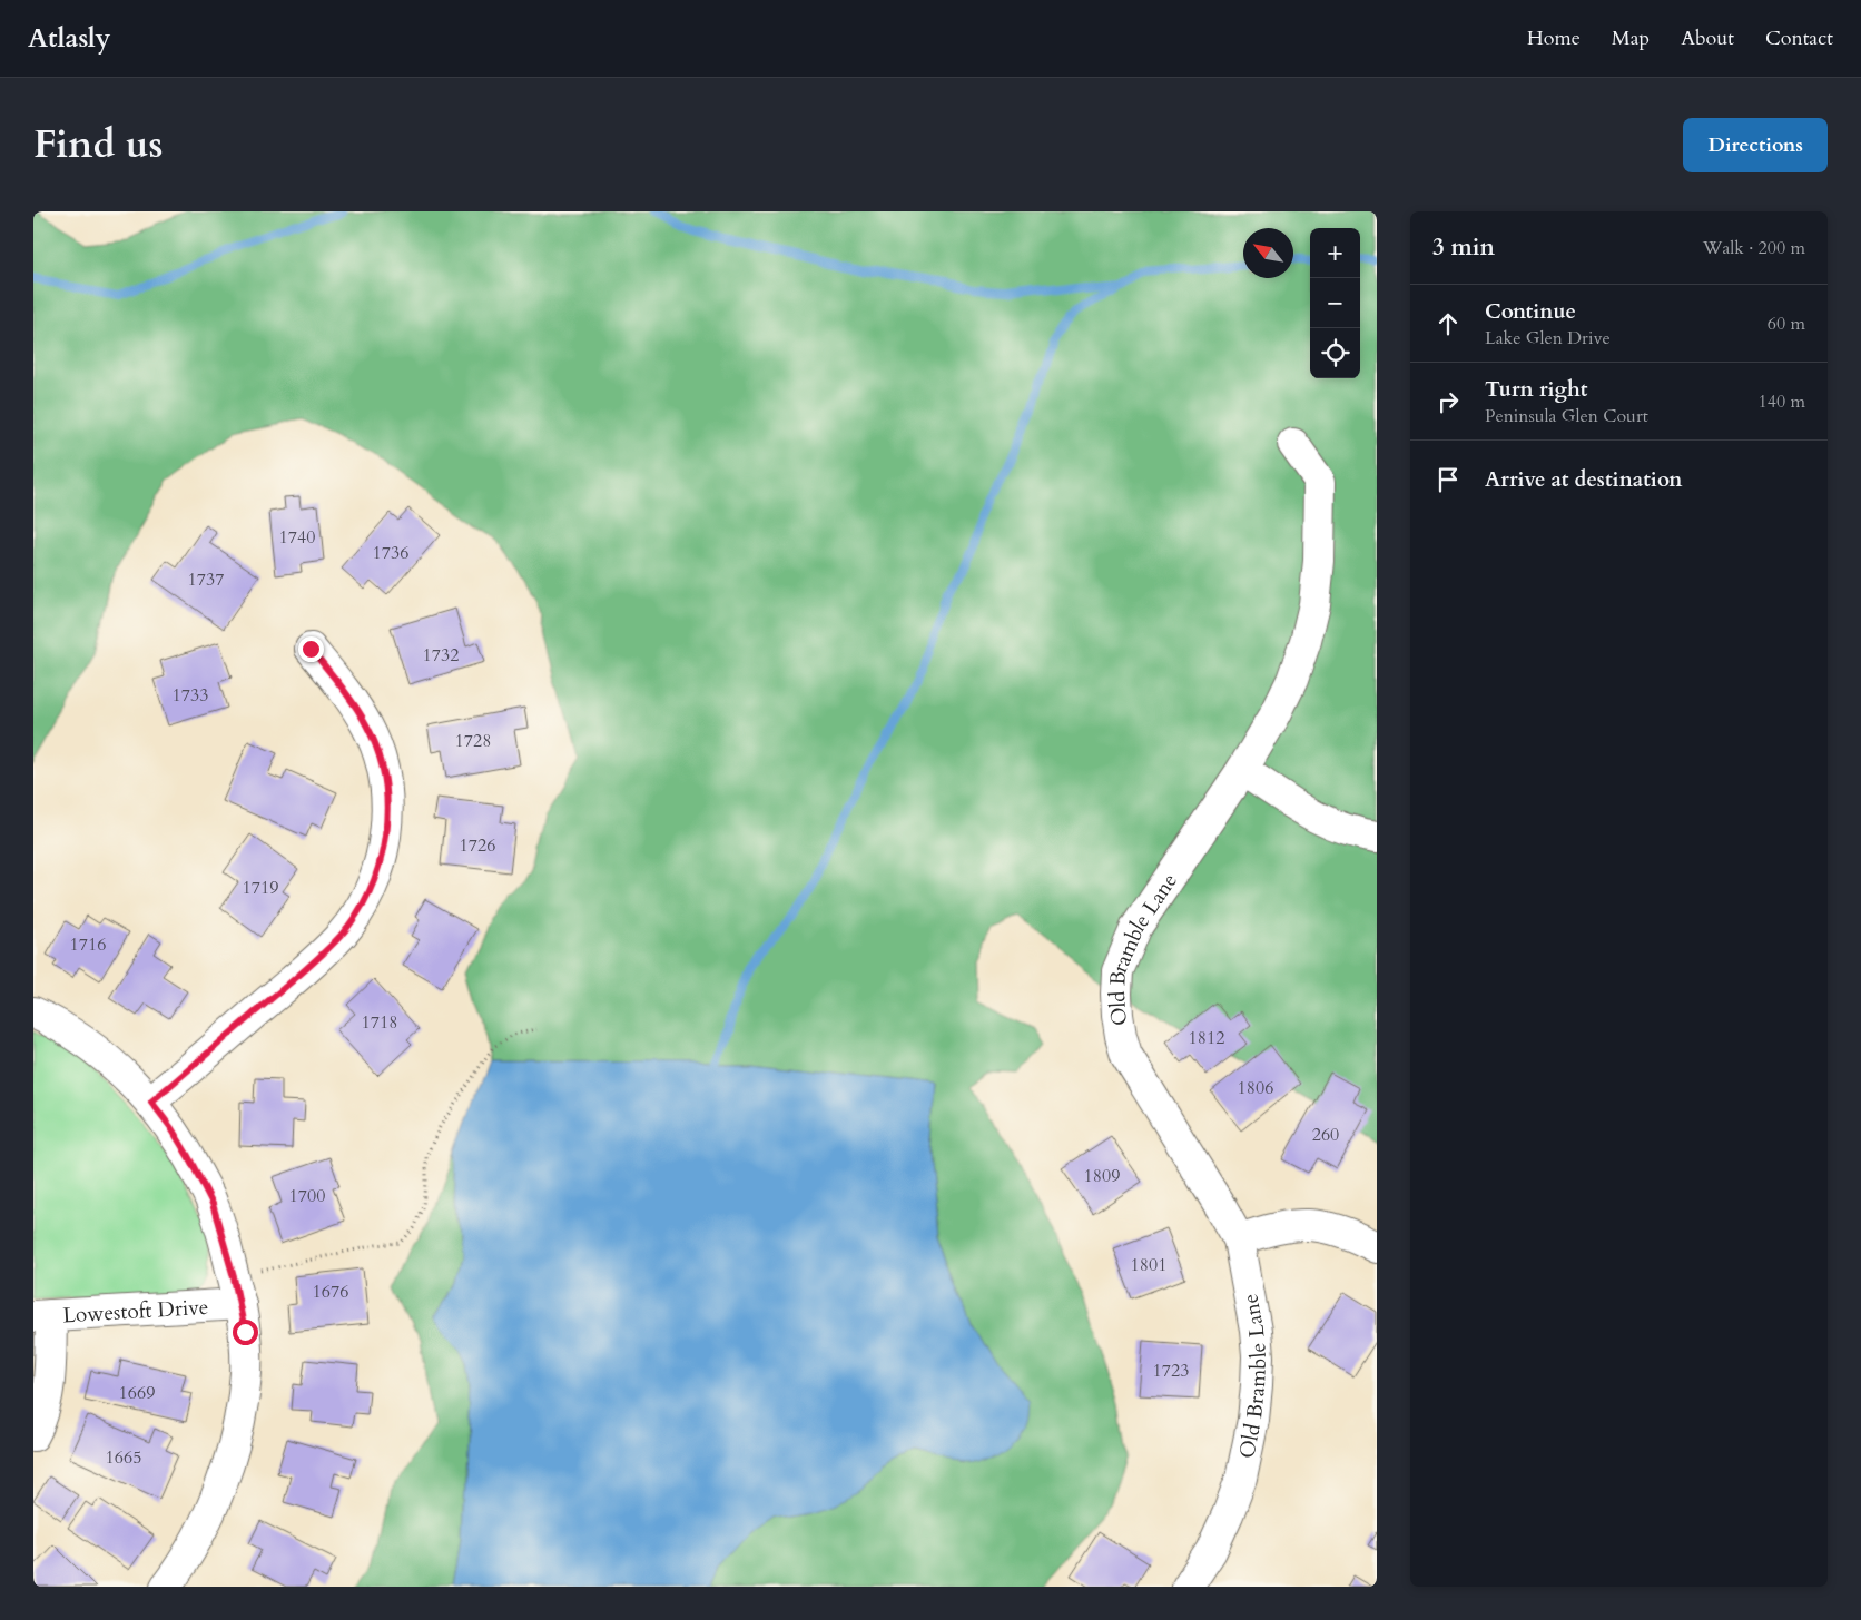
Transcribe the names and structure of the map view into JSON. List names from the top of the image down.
{
  "streets": {
    "street": ["Old Bramble Lane", "Lowestoft Drive"]
  },
  "house_numbers": [
    "1740",
    "1736",
    "1737",
    "1732",
    "1733",
    "1728",
    "1726",
    "1719",
    "1716",
    "1718",
    "1812",
    "1806",
    "260",
    "1809",
    "1700",
    "1801",
    "1676",
    "1723",
    "1669",
    "1665"
  ],
  "north": "top left",
  "page": {
    "header": "Atlasly",
    "nav": [
      "Home",
      "Map",
      "About",
      "Contact"
    ],
    "title": "Find us",
    "buttons": "Directions",
    "heading": ["3 min", "Walk · 200 m"],
    "map_buttons": ["+", "−"],
    "list": [
      ["Continue", "Lake Glen Drive", "60 m"],
      ["Turn right", "Peninsula Glen Court", "140 m"],
      "Arrive at destination"
    ]
  }
}
